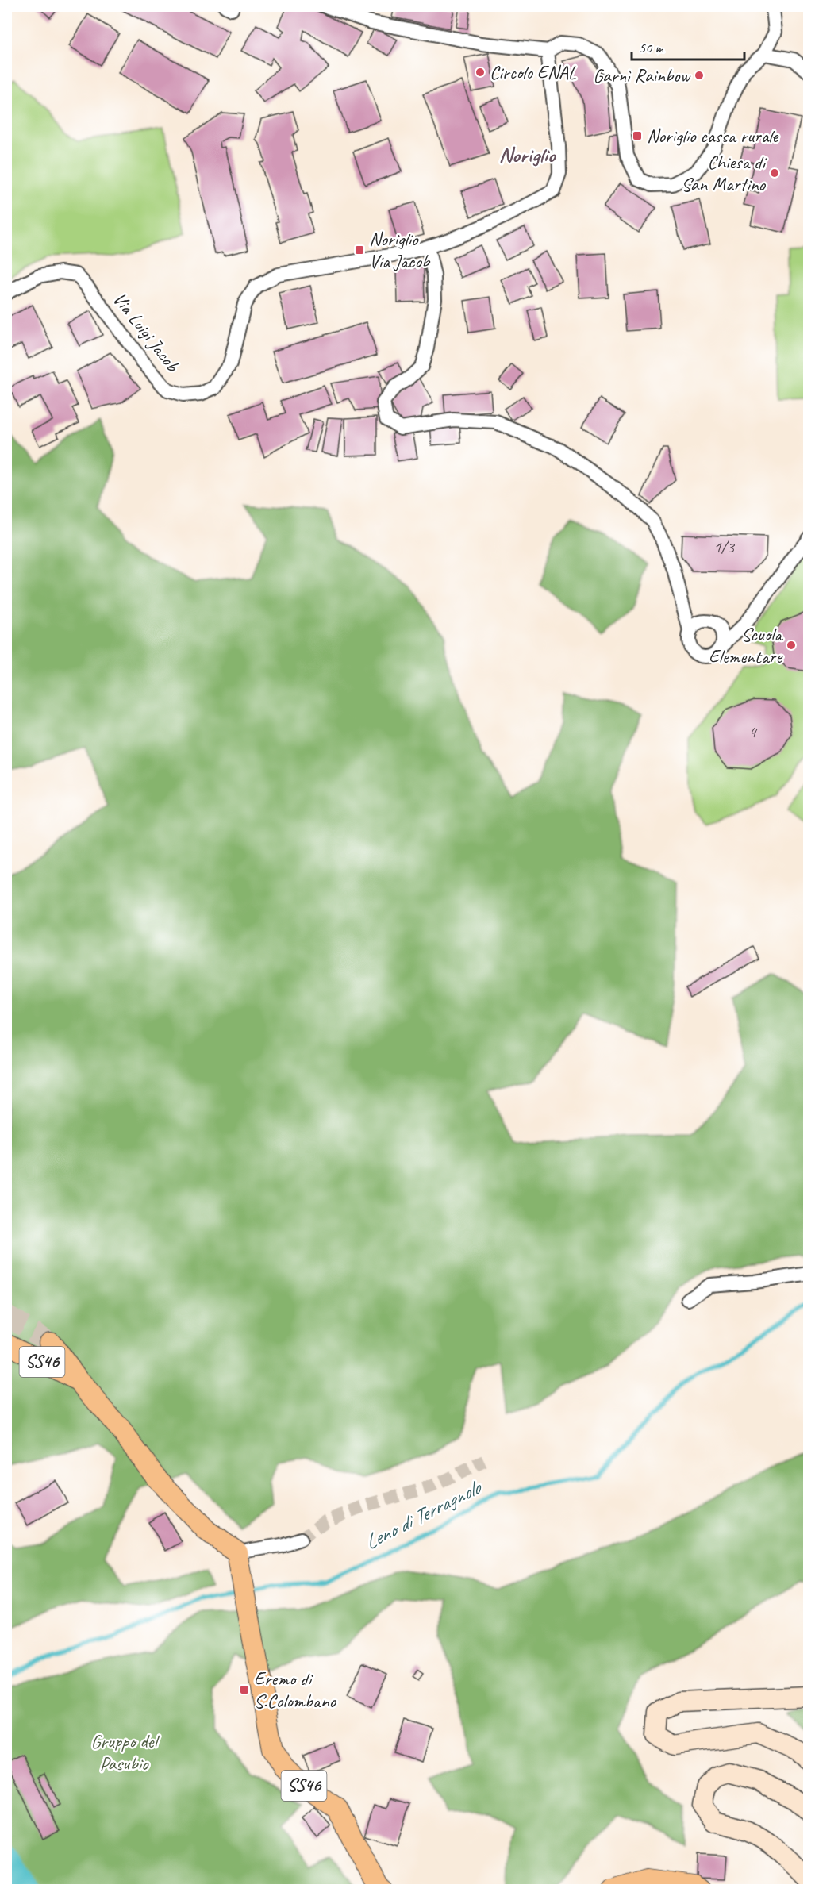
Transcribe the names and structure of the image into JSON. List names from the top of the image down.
{
  "streets": {
    "main road": ["SS46"],
    "street": ["Via Luigi Jacob"]
  },
  "districts": ["Noriglio"],
  "water": ["Leno di Terragnolo"],
  "parks": ["Gruppo del Pasubio"],
  "places": {
    "other": [
      "Circolo ENAL",
      "Garnì Rainbow",
      "Chiesa di San Martino",
      "Scuola Elementare"
    ],
    "transit": ["Noriglio cassa rurale", "Noriglio Via Jacob", "Eremo di S.Colombano"]
  },
  "house_numbers": ["1/3", "4"],
  "scale_bar": "50 m"
}
